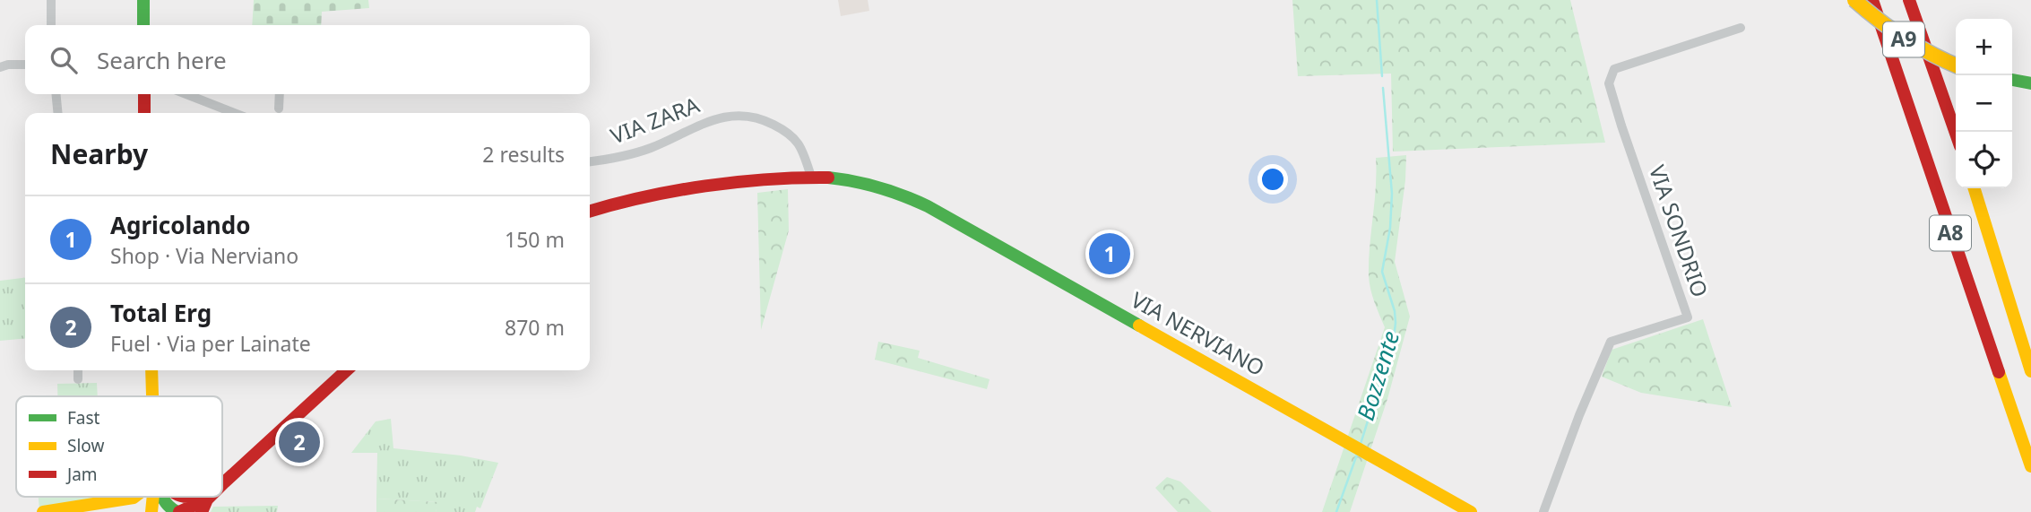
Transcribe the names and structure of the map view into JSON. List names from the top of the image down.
{
  "streets": {
    "main road": ["A9", "A8", "VIA NERVIANO"],
    "street": ["VIA ZARA", "VIA SONDRIO"]
  },
  "crossings": [
    ["VIA ZARA", "VIA NERVIANO"]
  ],
  "water": ["Bozzente"],
  "legend": ["Fast", "Slow", "Jam"],
  "page": {
    "map_buttons": ["+", "−"],
    "search": "Search here",
    "heading": ["Nearby", "2 results"],
    "list": [
      {
        "mark": "1",
        "name": "Agricolando",
        "note": "Shop · Via Nerviano",
        "value": "150 m"
      },
      {
        "mark": "2",
        "name": "Total Erg",
        "note": "Fuel · Via per Lainate",
        "value": "870 m"
      }
    ],
    "pins": ["1", "2"]
  }
}
